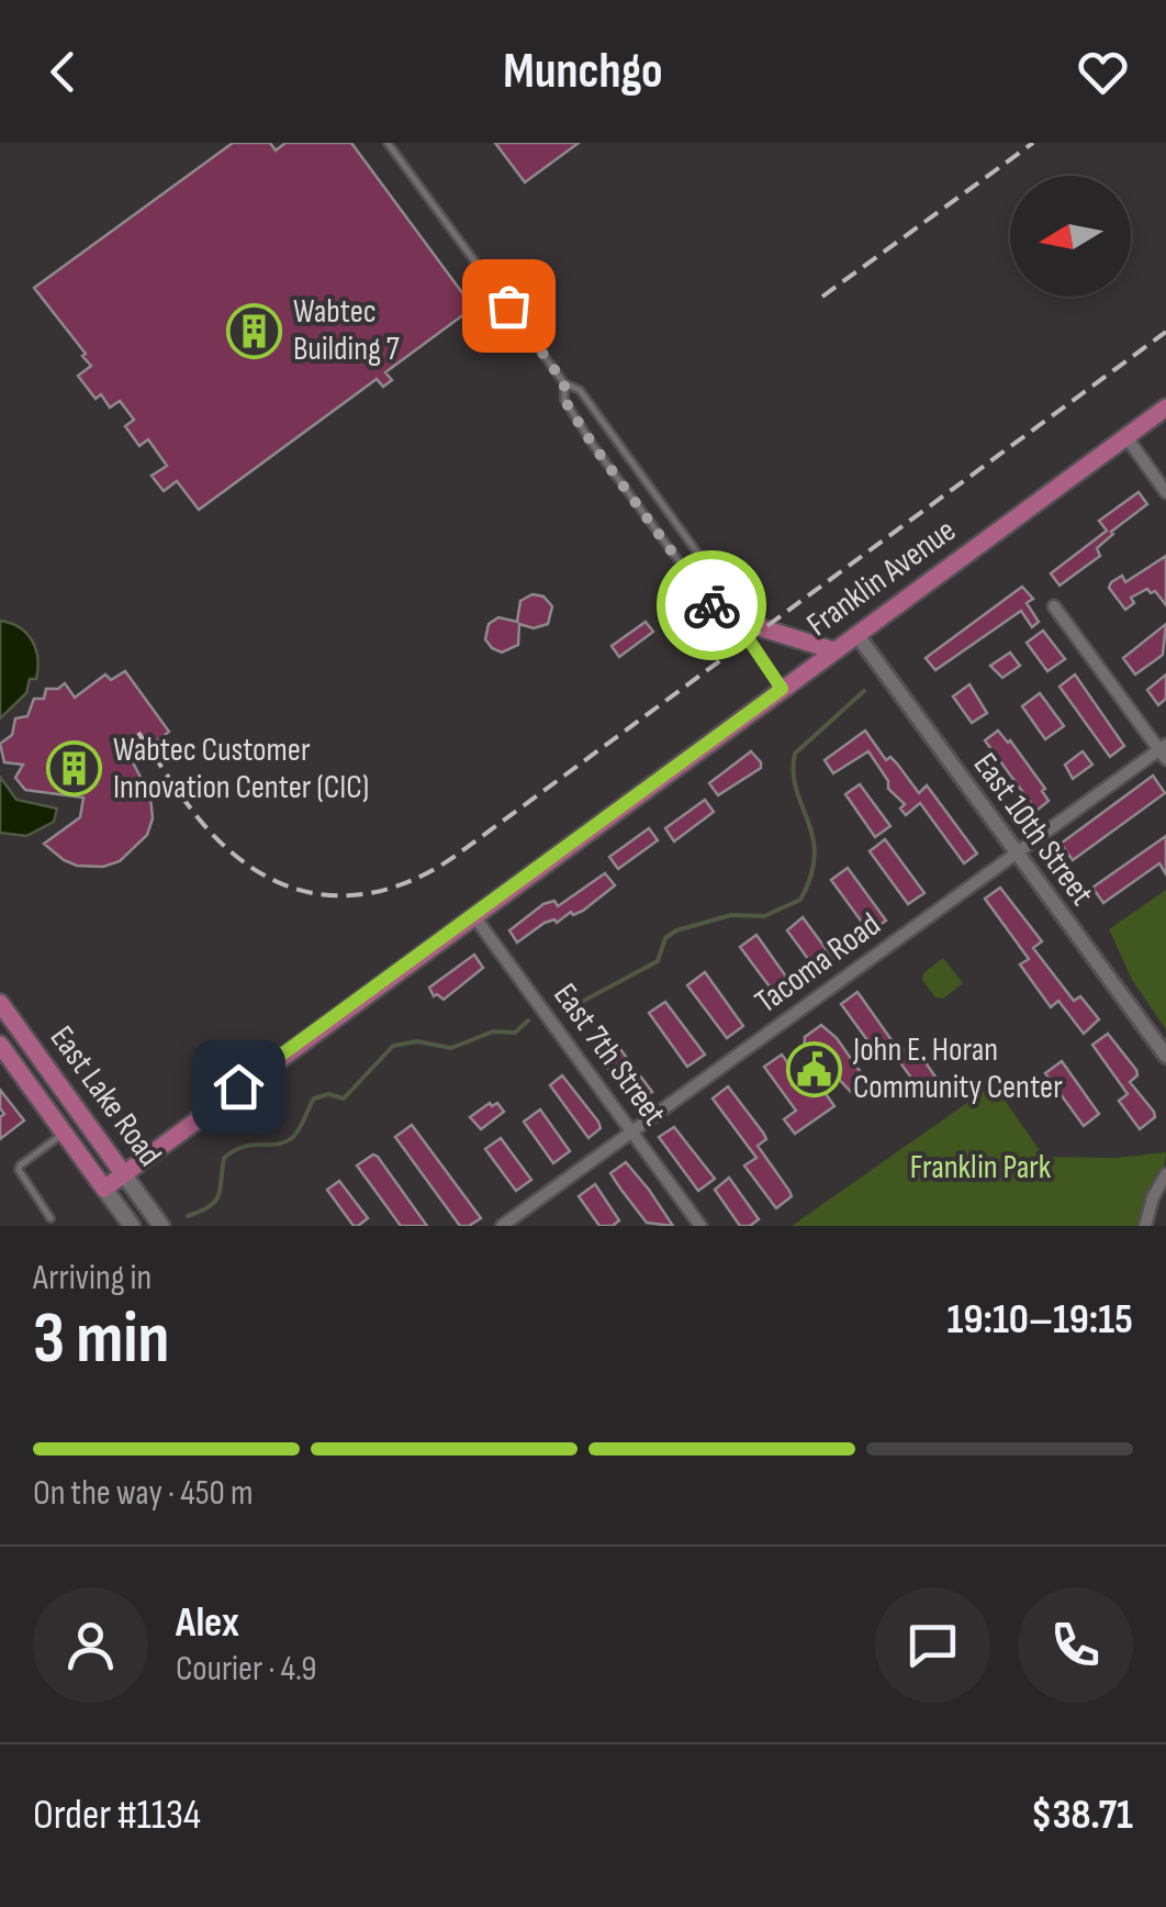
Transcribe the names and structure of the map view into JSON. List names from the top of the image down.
{
  "streets": {
    "main road": ["Franklin Avenue", "East Lake Road"],
    "street": ["East 10th Street", "Tacoma Road", "East 7th Street"]
  },
  "crossings": [
    ["Franklin Avenue", "East 10th Street"],
    ["Franklin Avenue", "East 7th Street"],
    ["Franklin Avenue", "East Lake Road"],
    ["East 10th Street", "Tacoma Road"],
    ["Tacoma Road", "East 7th Street"]
  ],
  "parks": ["Franklin Park"],
  "places": {
    "building": ["Wabtec Building 7", "Wabtec Customer Innovation Center (CIC)"],
    "public building": ["John E. Horan Community Center"]
  },
  "north": "left",
  "page": {
    "header": "Munchgo",
    "heading": ["3 min", "Arriving in", "19:10–19:15"],
    "panel": [
      "Alex",
      "Courier · 4.9",
      "Order #1134",
      "$38.71"
    ],
    "bar": "On the way · 450 m"
  }
}
